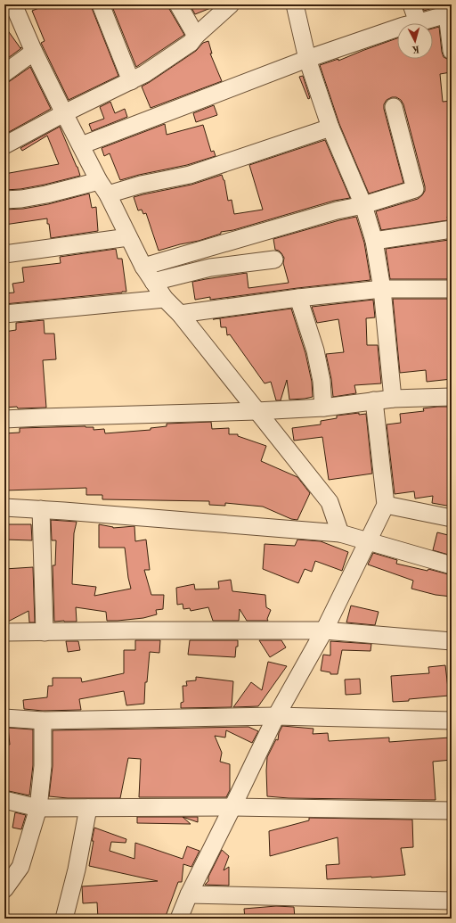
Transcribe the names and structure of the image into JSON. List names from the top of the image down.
{
  "north": "bottom"
}
